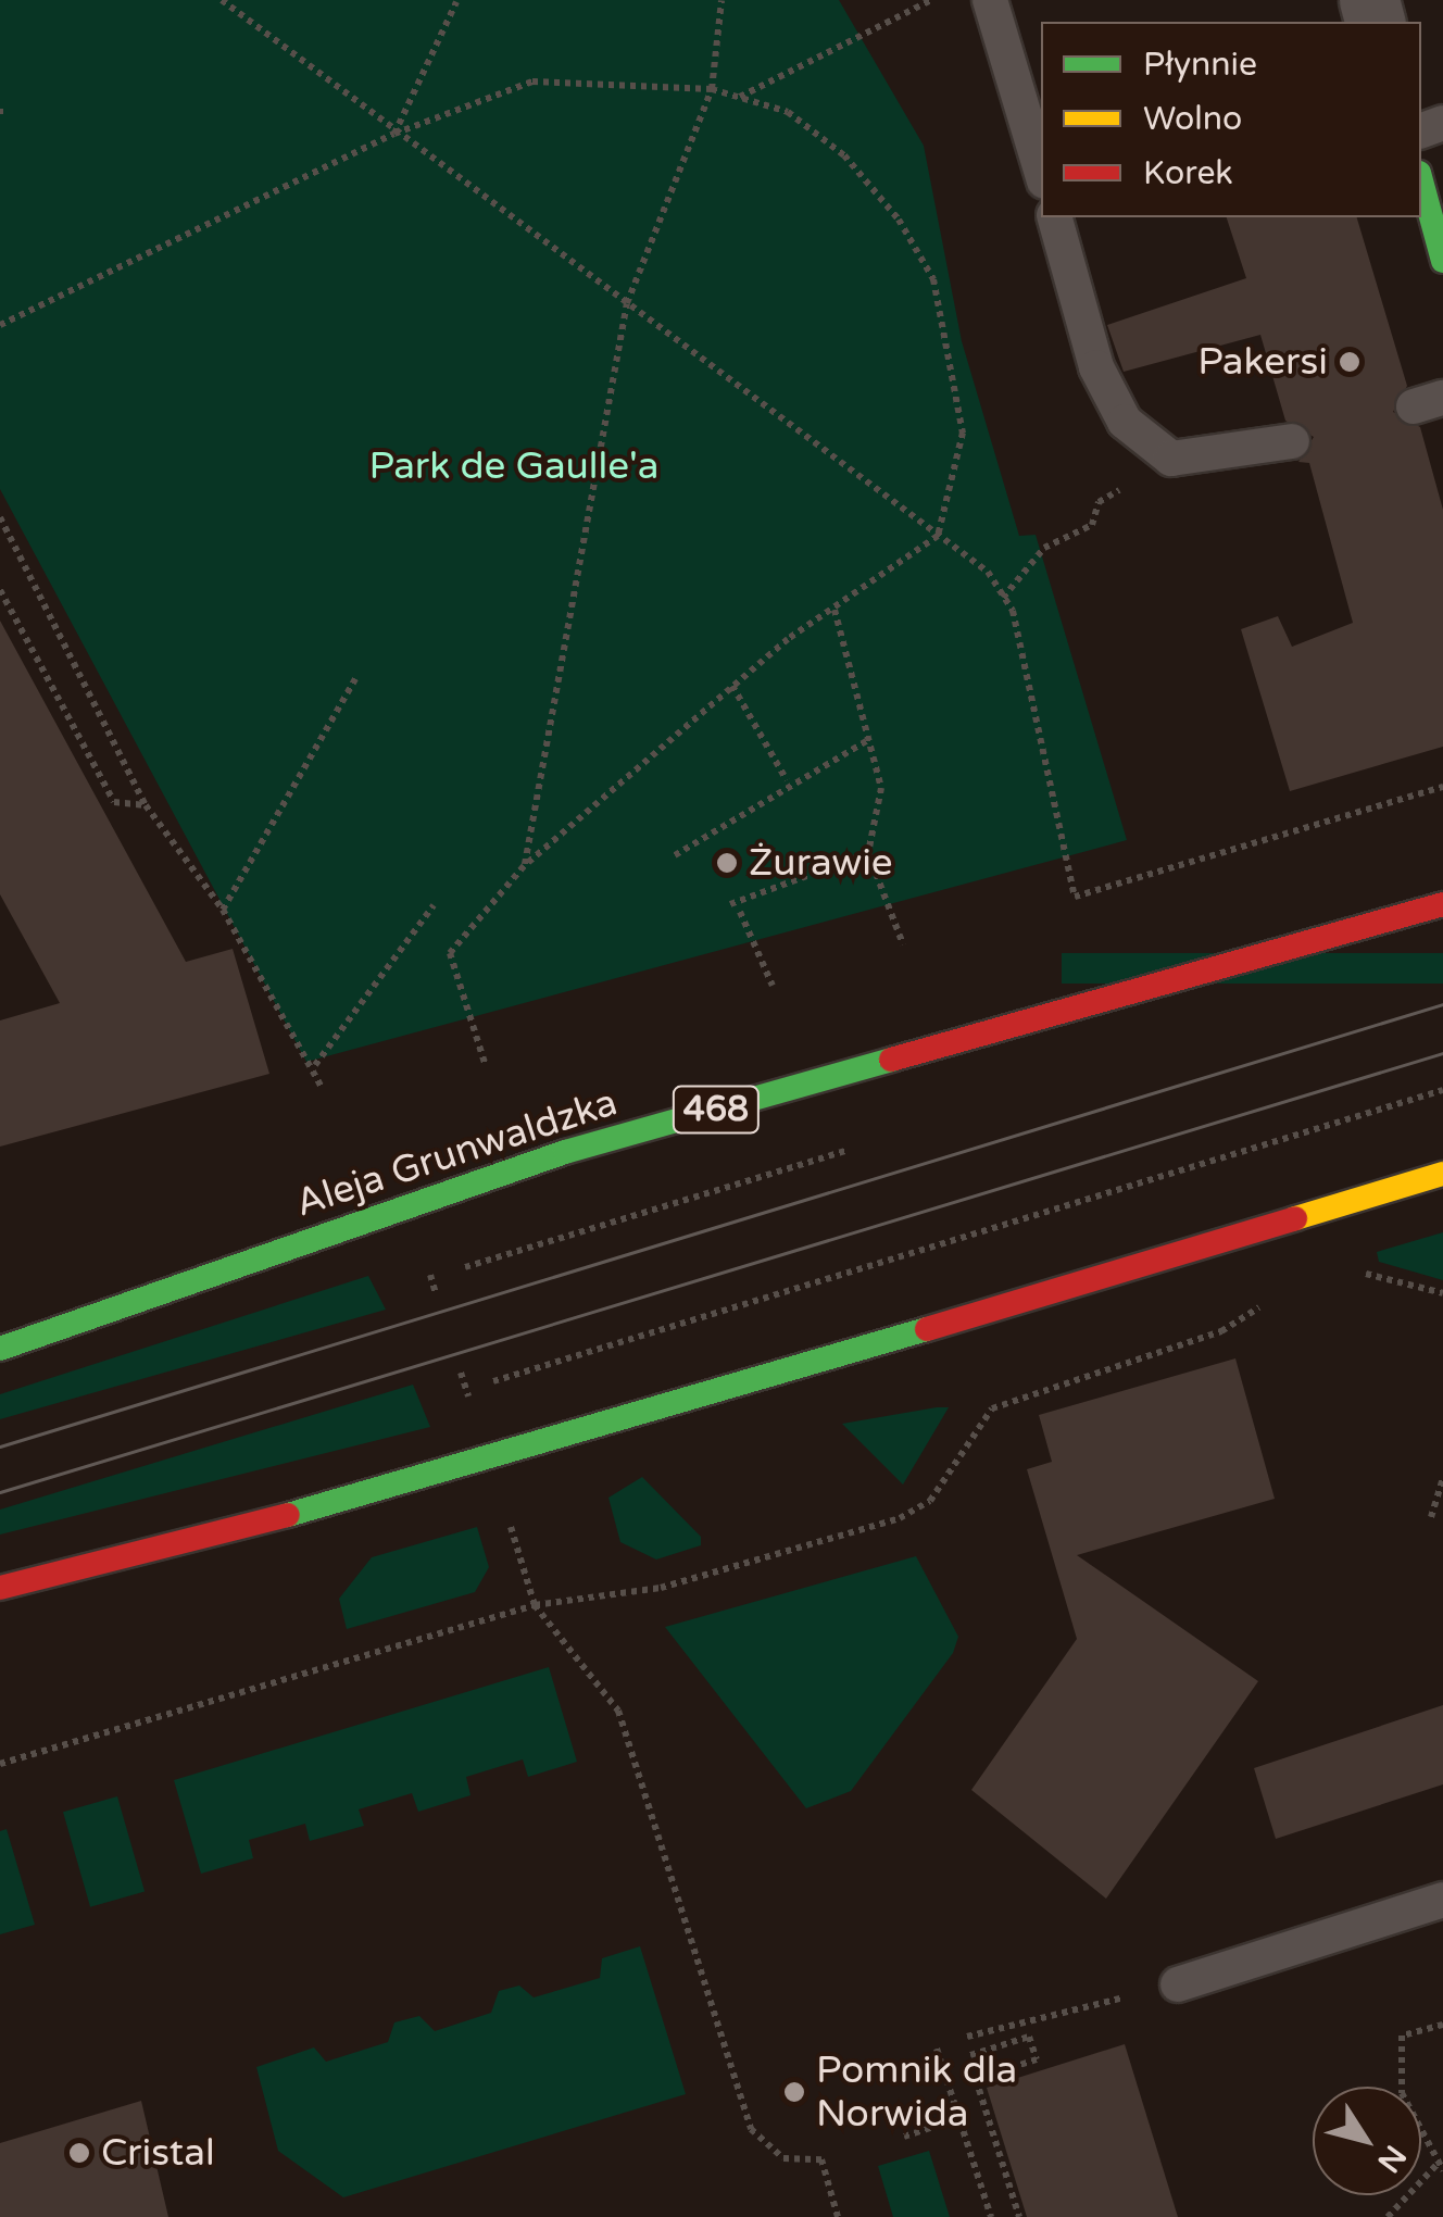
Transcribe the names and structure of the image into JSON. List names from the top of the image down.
{
  "streets": {
    "main road": ["468", "Aleja Grunwaldzka"]
  },
  "parks": ["Park de Gaulle'a"],
  "places": [
    "Pakersi",
    "Żurawie",
    "Pomnik dla Norwida",
    "Cristal"
  ],
  "legend": ["Płynnie", "Wolno", "Korek"],
  "north": "bottom right"
}
